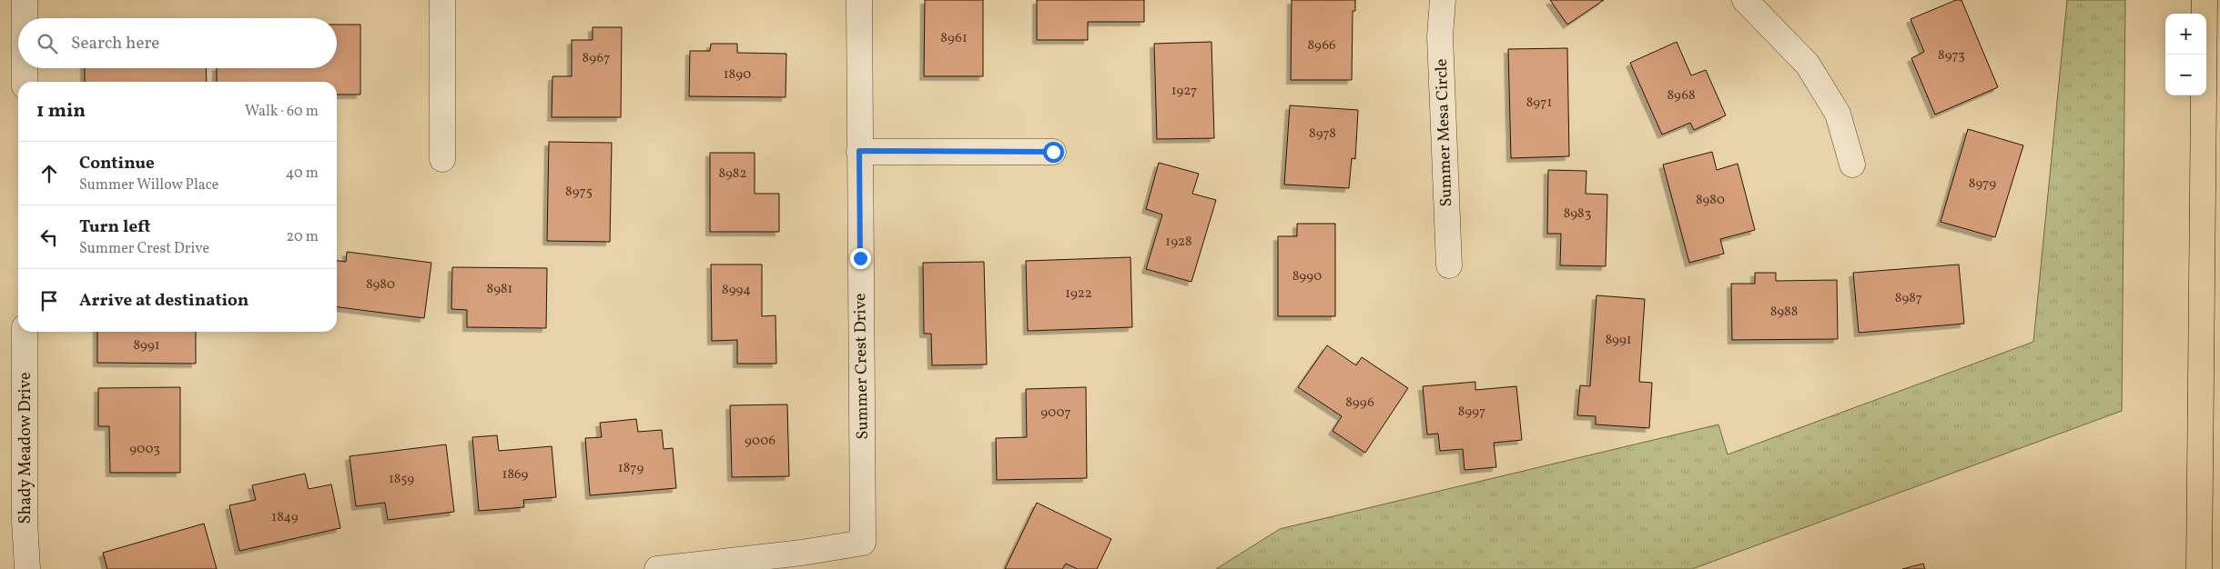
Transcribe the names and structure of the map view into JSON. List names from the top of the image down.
{
  "streets": {
    "street": ["Summer Mesa Circle", "Summer Crest Drive", "Shady Meadow Drive"]
  },
  "house_numbers": [
    "8961",
    "8966",
    "8973",
    "8967",
    "1890",
    "1927",
    "8968",
    "8971",
    "8978",
    "8982",
    "8979",
    "8975",
    "8980",
    "8983",
    "1928",
    "8990",
    "8980",
    "8981",
    "8994",
    "1922",
    "8987",
    "8988",
    "8991",
    "8991",
    "8996",
    "8997",
    "9007",
    "9006",
    "9003",
    "1879",
    "1869",
    "1859",
    "1849"
  ],
  "page": {
    "map_buttons": ["+", "−"],
    "search": "Search here",
    "heading": ["1 min", "Walk · 60 m"],
    "list": [
      ["Continue", "Summer Willow Place", "40 m"],
      ["Turn left", "Summer Crest Drive", "20 m"],
      "Arrive at destination"
    ]
  }
}
